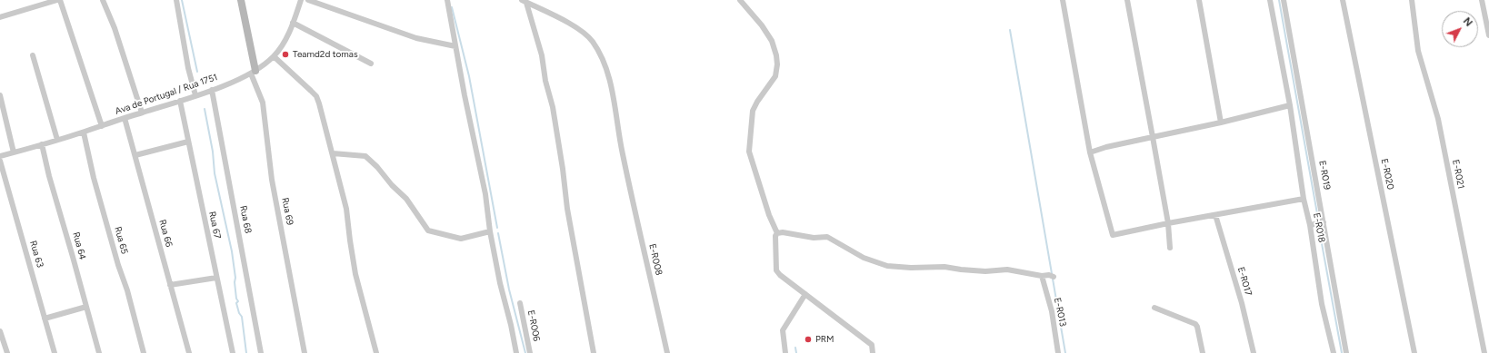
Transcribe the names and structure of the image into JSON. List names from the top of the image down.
{
  "streets": {
    "street": [
      "Ava de Portugal / Rua 1751",
      "E-R020",
      "E-R021",
      "E-R019",
      "Rua 69",
      "Rua 68",
      "Rua 67",
      "E-R018",
      "Rua 66",
      "Rua 65",
      "Rua 64",
      "Rua 63",
      "E-R008",
      "E-R017",
      "E-R013",
      "E-R006"
    ]
  },
  "crossings": [
    ["Ava de Portugal / Rua 1751", "Rua 69"],
    ["Ava de Portugal / Rua 1751", "Rua 68"],
    ["Ava de Portugal / Rua 1751", "Rua 67"],
    ["Ava de Portugal / Rua 1751", "Rua 66"],
    ["Ava de Portugal / Rua 1751", "Rua 65"],
    ["Ava de Portugal / Rua 1751", "Rua 64"]
  ],
  "places": ["Teamd2d tomas", "PRM"],
  "north": "top right"
}
